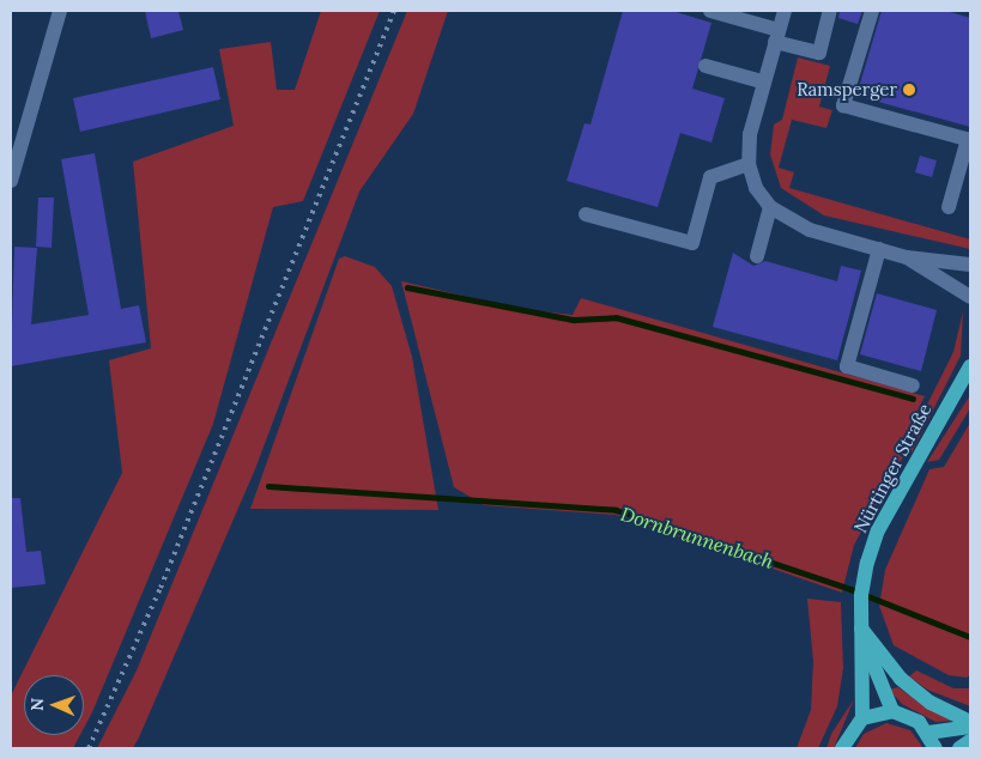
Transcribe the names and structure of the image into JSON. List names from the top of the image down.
{
  "streets": {
    "main road": ["Nürtinger Straße"]
  },
  "water": ["Dornbrunnenbach"],
  "places": ["Ramsperger"],
  "north": "left"
}
